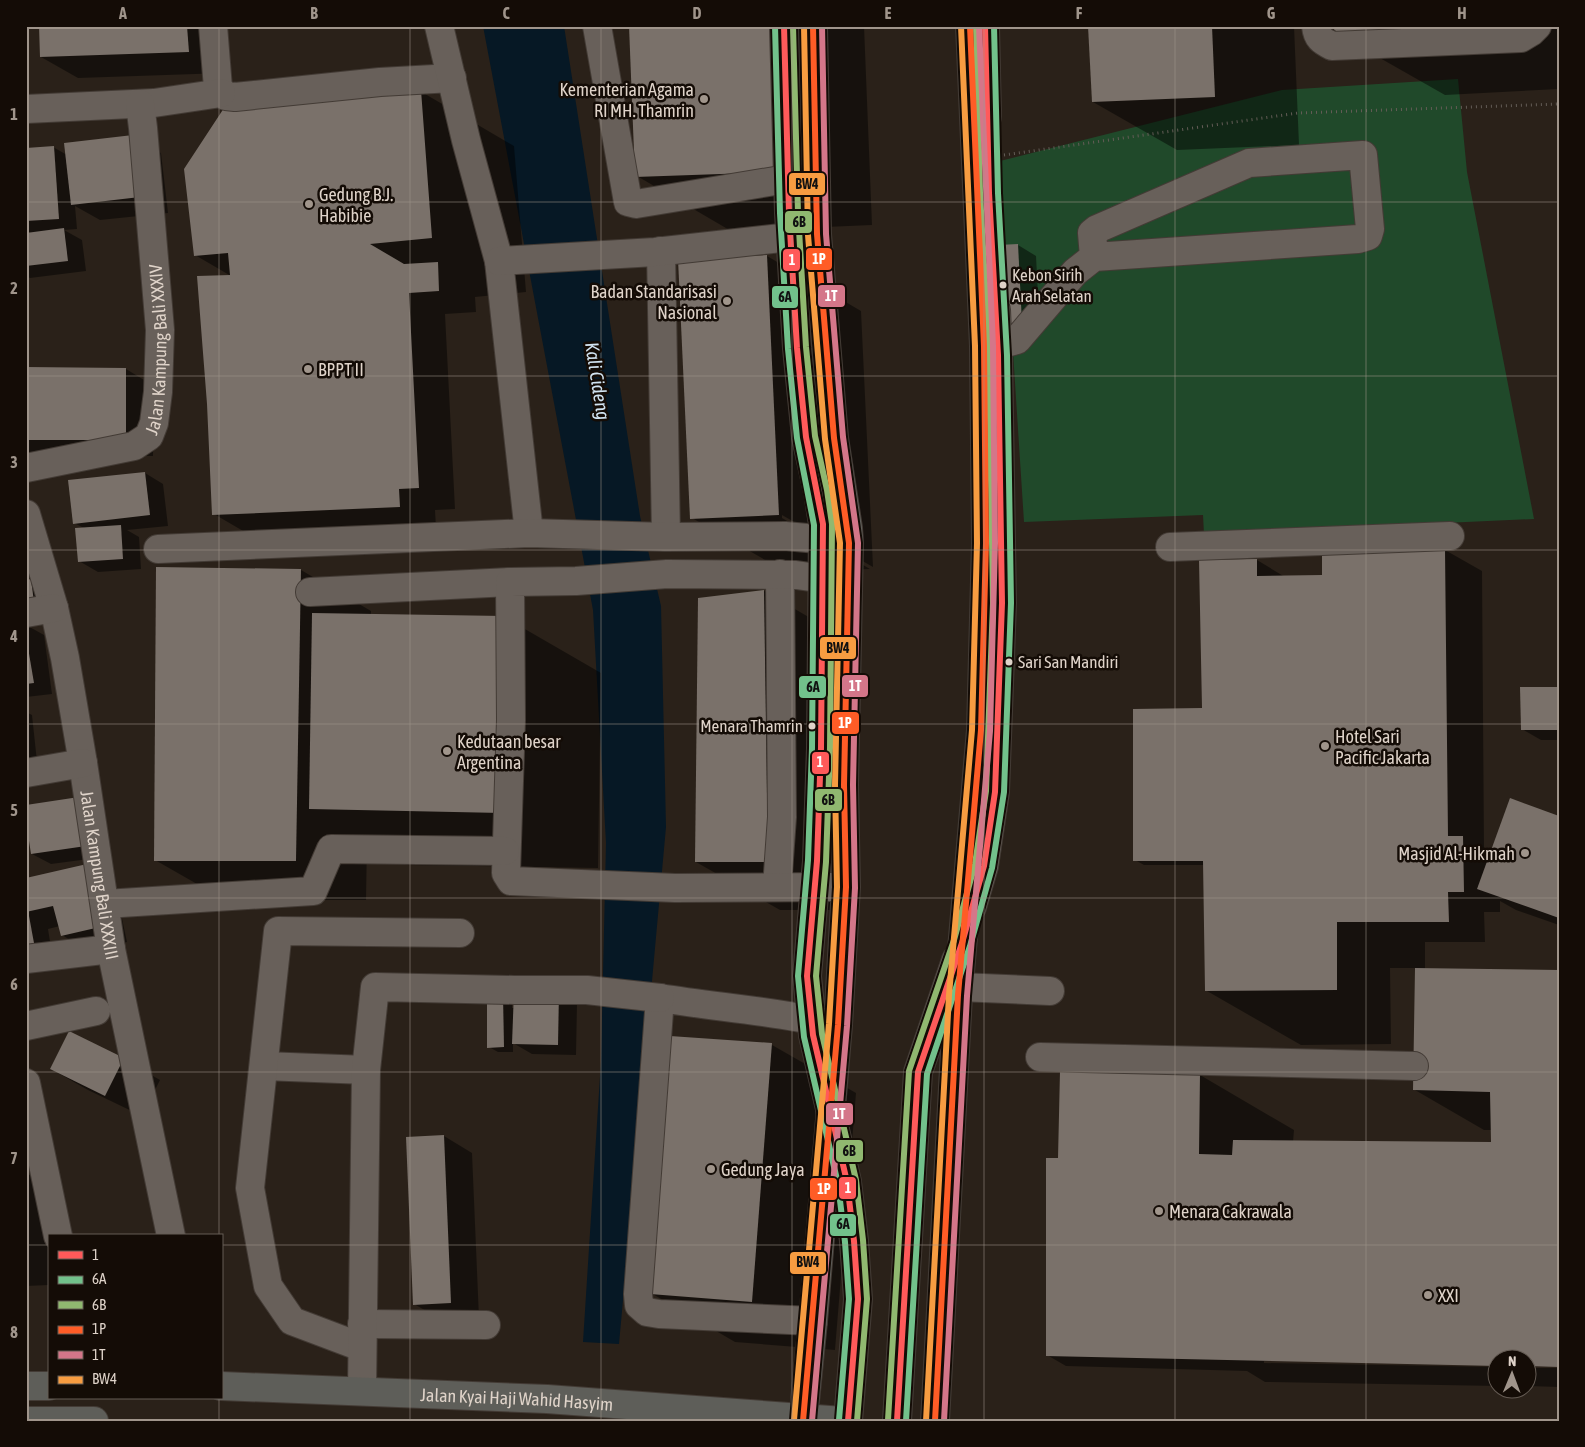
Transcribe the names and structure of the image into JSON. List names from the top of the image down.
{
  "streets": {
    "main road": ["Jalan Kyai Haji Wahid Hasyim"],
    "street": ["Jalan Kampung Bali XXXIV", "Jalan Kampung Bali XXXIII"]
  },
  "water": ["Kali Cideng"],
  "places": [
    "Kementerian Agama RI MH. Thamrin",
    "Gedung B.J. Habibie",
    "Kebon Sirih Arah Selatan",
    "Badan Standarisasi Nasional",
    "BPPT II",
    "Sari San Mandiri",
    "Menara Thamrin",
    "Hotel Sari Pacific Jakarta",
    "Kedutaan besar Argentina",
    "Masjid Al-Hikmah",
    "Gedung Jaya",
    "Menara Cakrawala",
    "XXI"
  ],
  "lines": [
    "transit line 1",
    "transit line 6A",
    "transit line 6B",
    "transit line 1P",
    "transit line 1T",
    "transit line BW4"
  ],
  "legend": [
    "1",
    "6A",
    "6B",
    "1P",
    "1T",
    "BW4"
  ],
  "north": "top",
  "grid": {
    "columns": [
      "A",
      "B",
      "C",
      "D",
      "E",
      "F",
      "G",
      "H"
    ],
    "rows": [
      "1",
      "2",
      "3",
      "4",
      "5",
      "6",
      "7",
      "8"
    ]
  }
}
